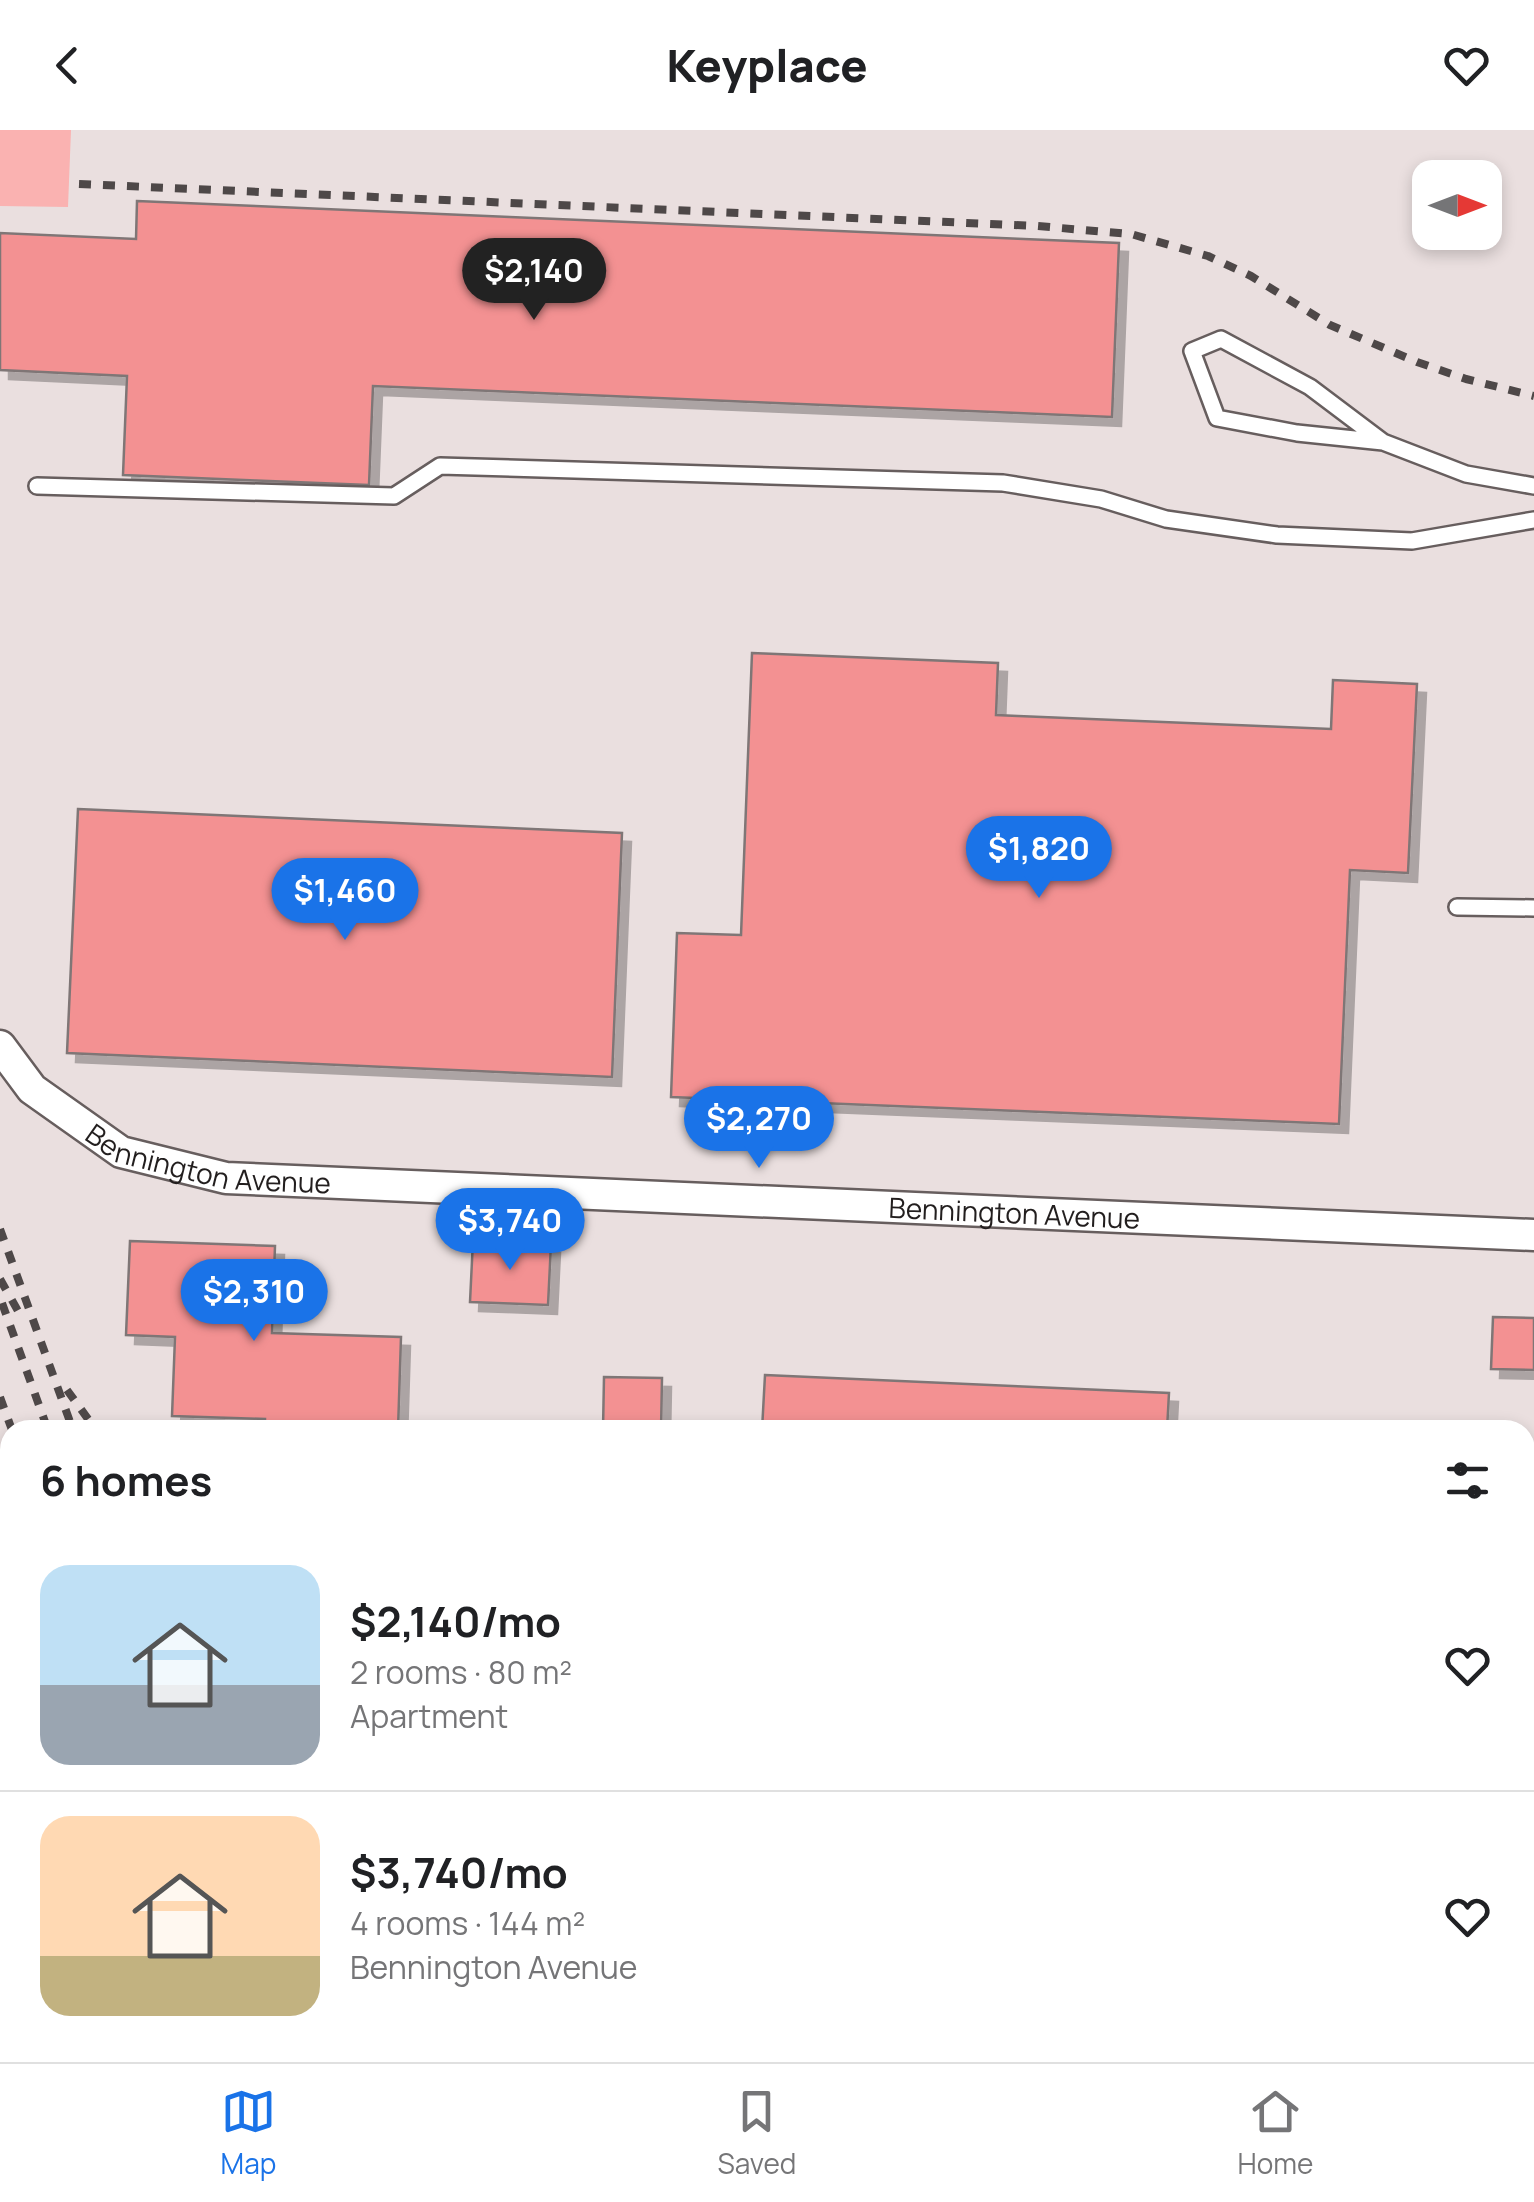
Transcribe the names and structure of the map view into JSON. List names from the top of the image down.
{
  "streets": {
    "street": ["Bennington Avenue"]
  },
  "north": "right",
  "page": {
    "header": "Keyplace",
    "price": [
      "$2,140",
      "$1,820",
      "$1,460",
      "$2,270",
      "$3,740",
      "$2,310"
    ],
    "heading": "6 homes",
    "list": [
      {
        "name": "$2,140/mo",
        "note": "2 rooms · 80 m² · Apartment"
      },
      {
        "name": "$3,740/mo",
        "note": "4 rooms · 144 m² · Bennington Avenue"
      }
    ],
    "tabs": ["Map", "Saved", "Home"]
  }
}
